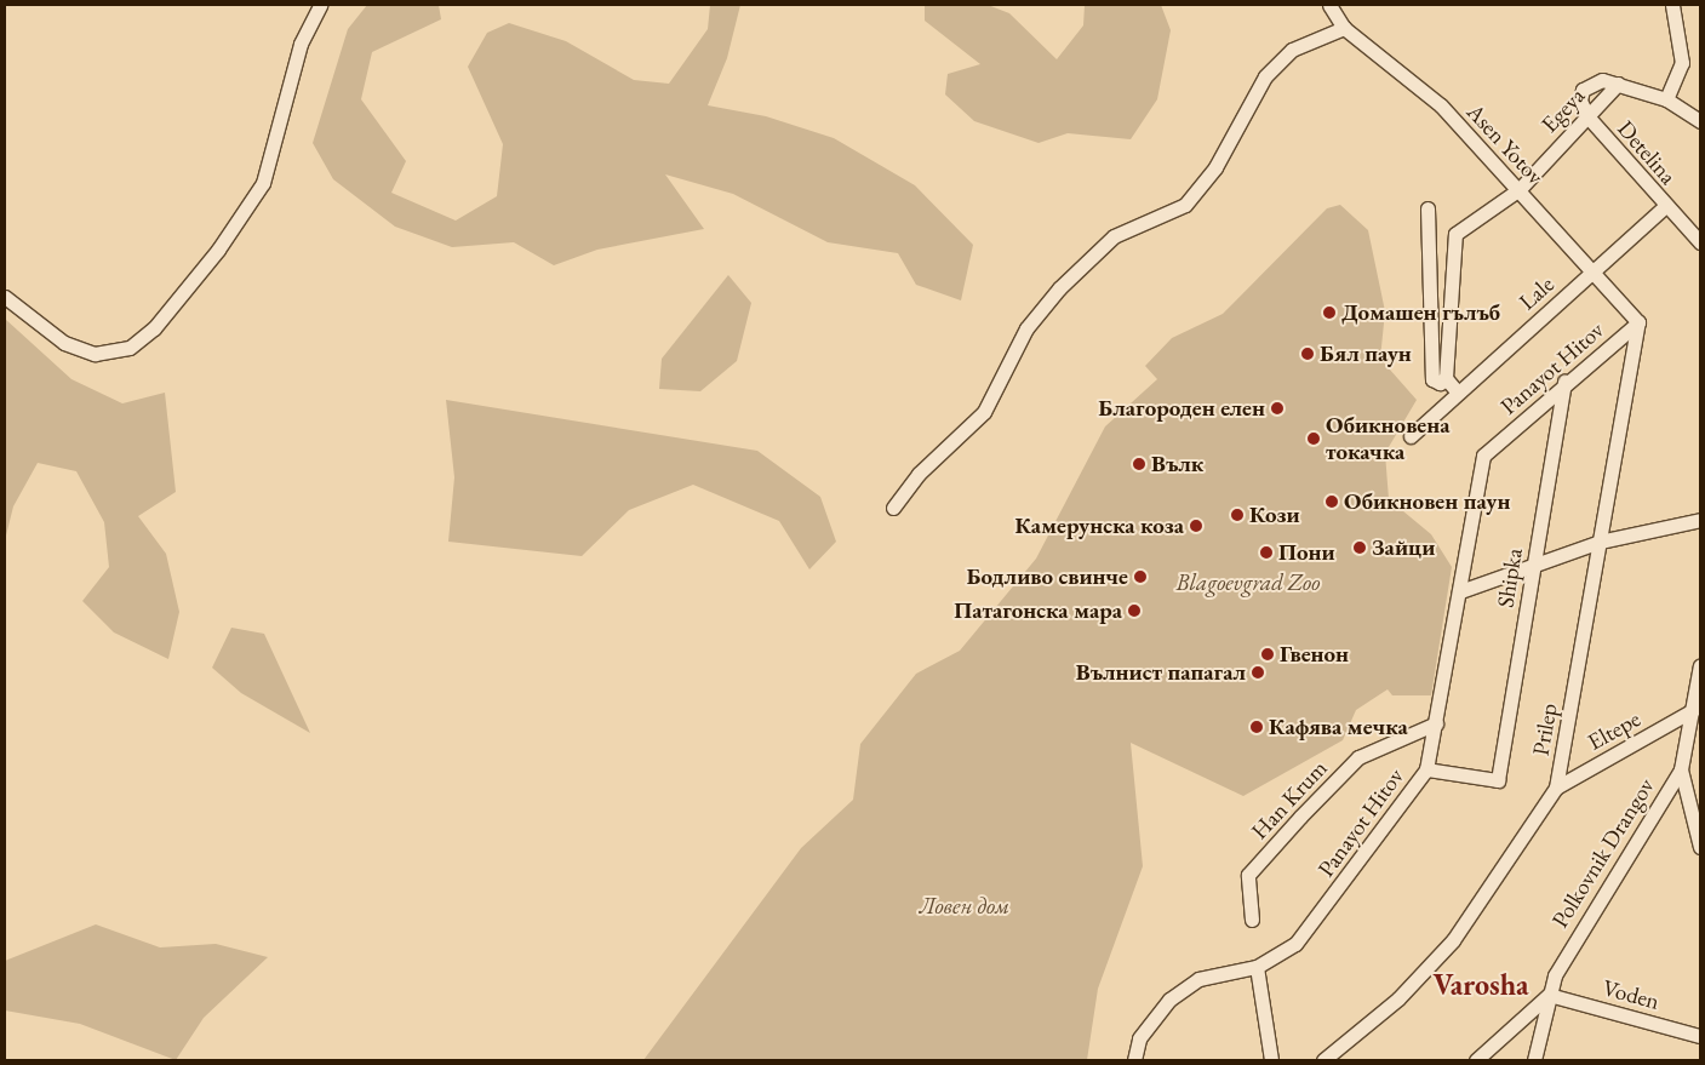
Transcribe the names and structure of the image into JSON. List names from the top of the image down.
{
  "streets": {
    "street": [
      "Egeya",
      "Asen Yotov",
      "Detelina",
      "Lale",
      "Panayot Hitov",
      "Shipka",
      "Prilep",
      "Eltepe",
      "Han Krum",
      "Polkovnik Drangov",
      "Voden"
    ]
  },
  "crossings": [
    ["Egeya", "Asen Yotov"],
    ["Egeya", "Detelina"],
    ["Asen Yotov", "Lale"],
    ["Asen Yotov", "Panayot Hitov"],
    ["Asen Yotov", "Prilep"],
    ["Detelina", "Lale"],
    ["Panayot Hitov", "Shipka"],
    ["Panayot Hitov", "Prilep"],
    ["Panayot Hitov", "Han Krum"],
    ["Prilep", "Eltepe"],
    ["Eltepe", "Polkovnik Drangov"],
    ["Polkovnik Drangov", "Voden"]
  ],
  "districts": ["Varosha"],
  "parks": ["Blagoevgrad Zoo", "Ловен дом"],
  "places": [
    "Домашен гълъб",
    "Бял паун",
    "Благороден елен",
    "Обикновена токачка",
    "Вълк",
    "Обикновен паун",
    "Кози",
    "Камерунска коза",
    "Зайци",
    "Пони",
    "Бодливо свинче",
    "Патагонска мара",
    "Гвенон",
    "Вълнист папагал",
    "Кафява мечка"
  ]
}
